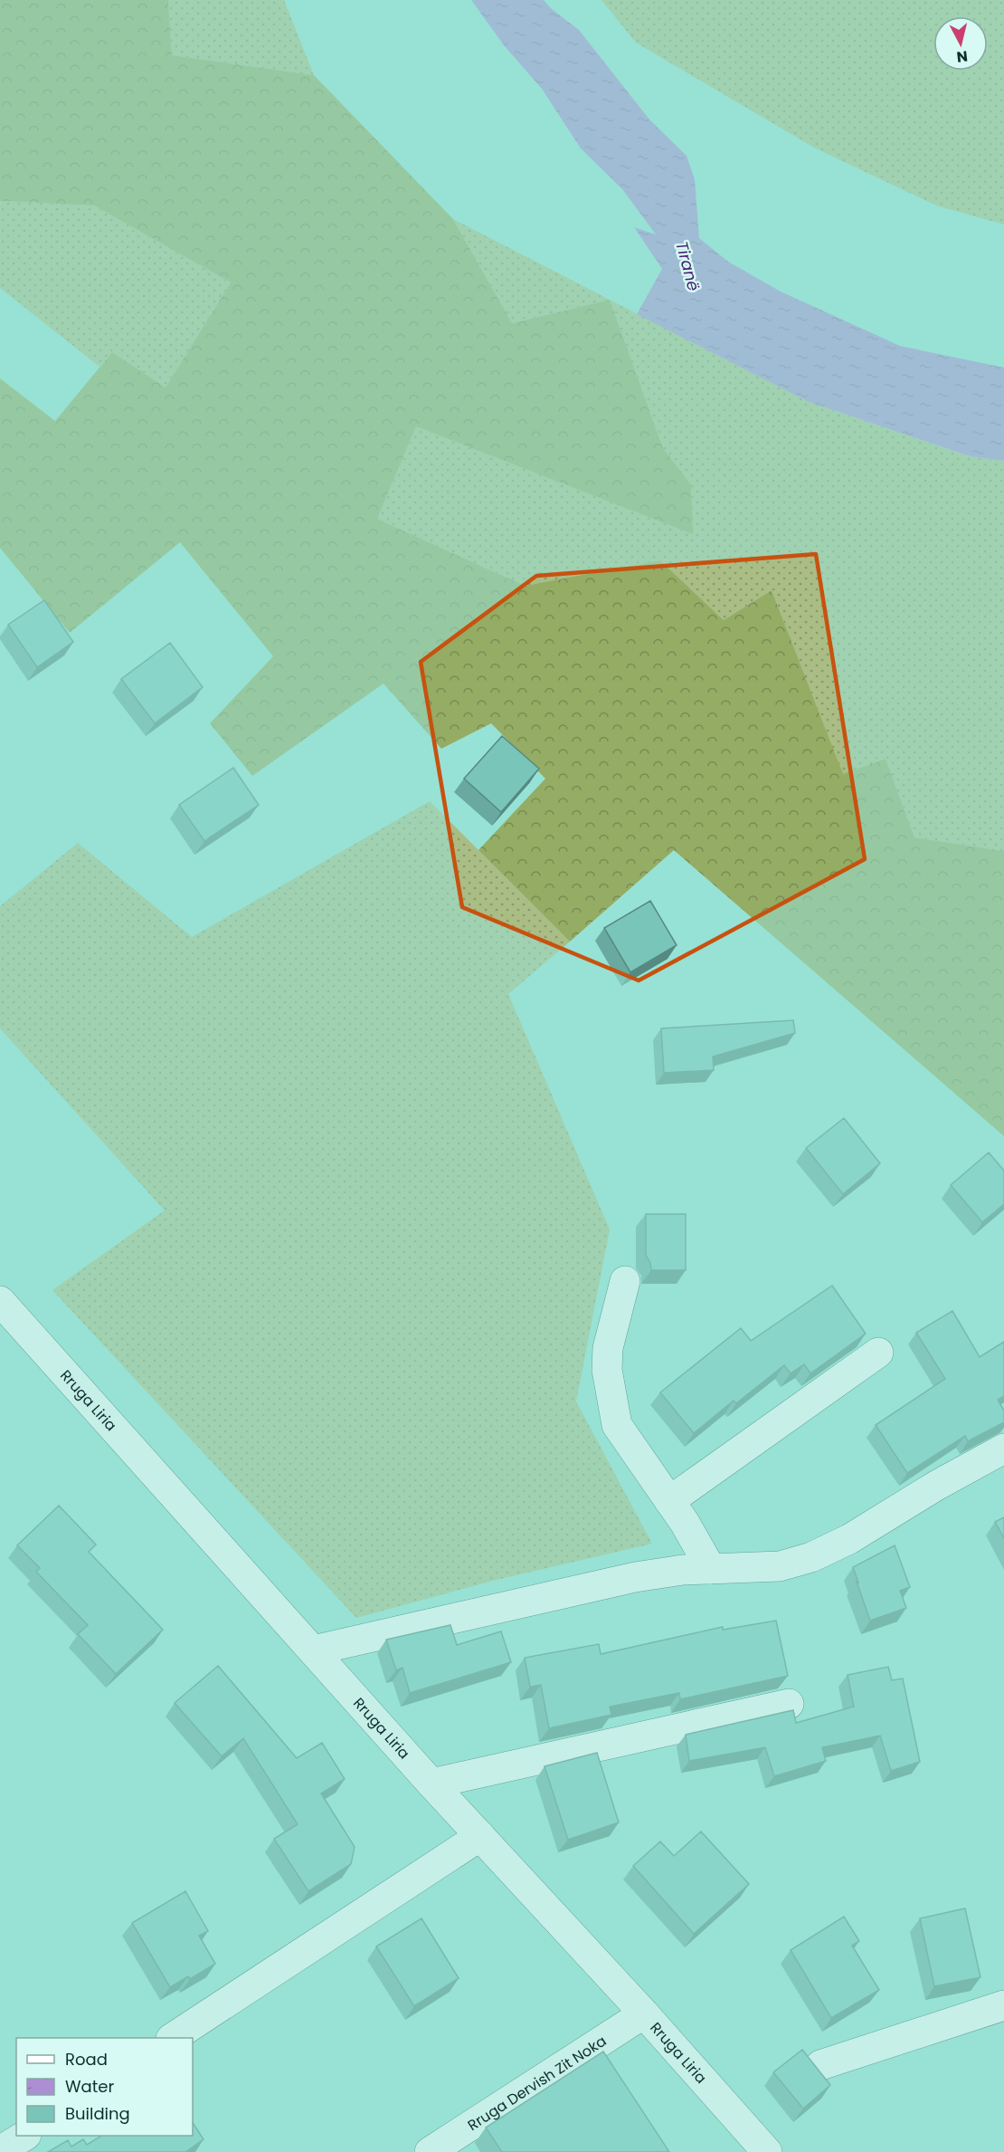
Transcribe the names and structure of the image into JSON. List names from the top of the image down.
{
  "streets": {
    "street": ["Rruga Liria", "Rruga Dervish Zit Noka"]
  },
  "crossings": [
    ["Rruga Liria", "Rruga Dervish Zit Noka"]
  ],
  "water": ["Tiranë"],
  "legend": ["Road", "Water", "Building"],
  "north": "bottom"
}
